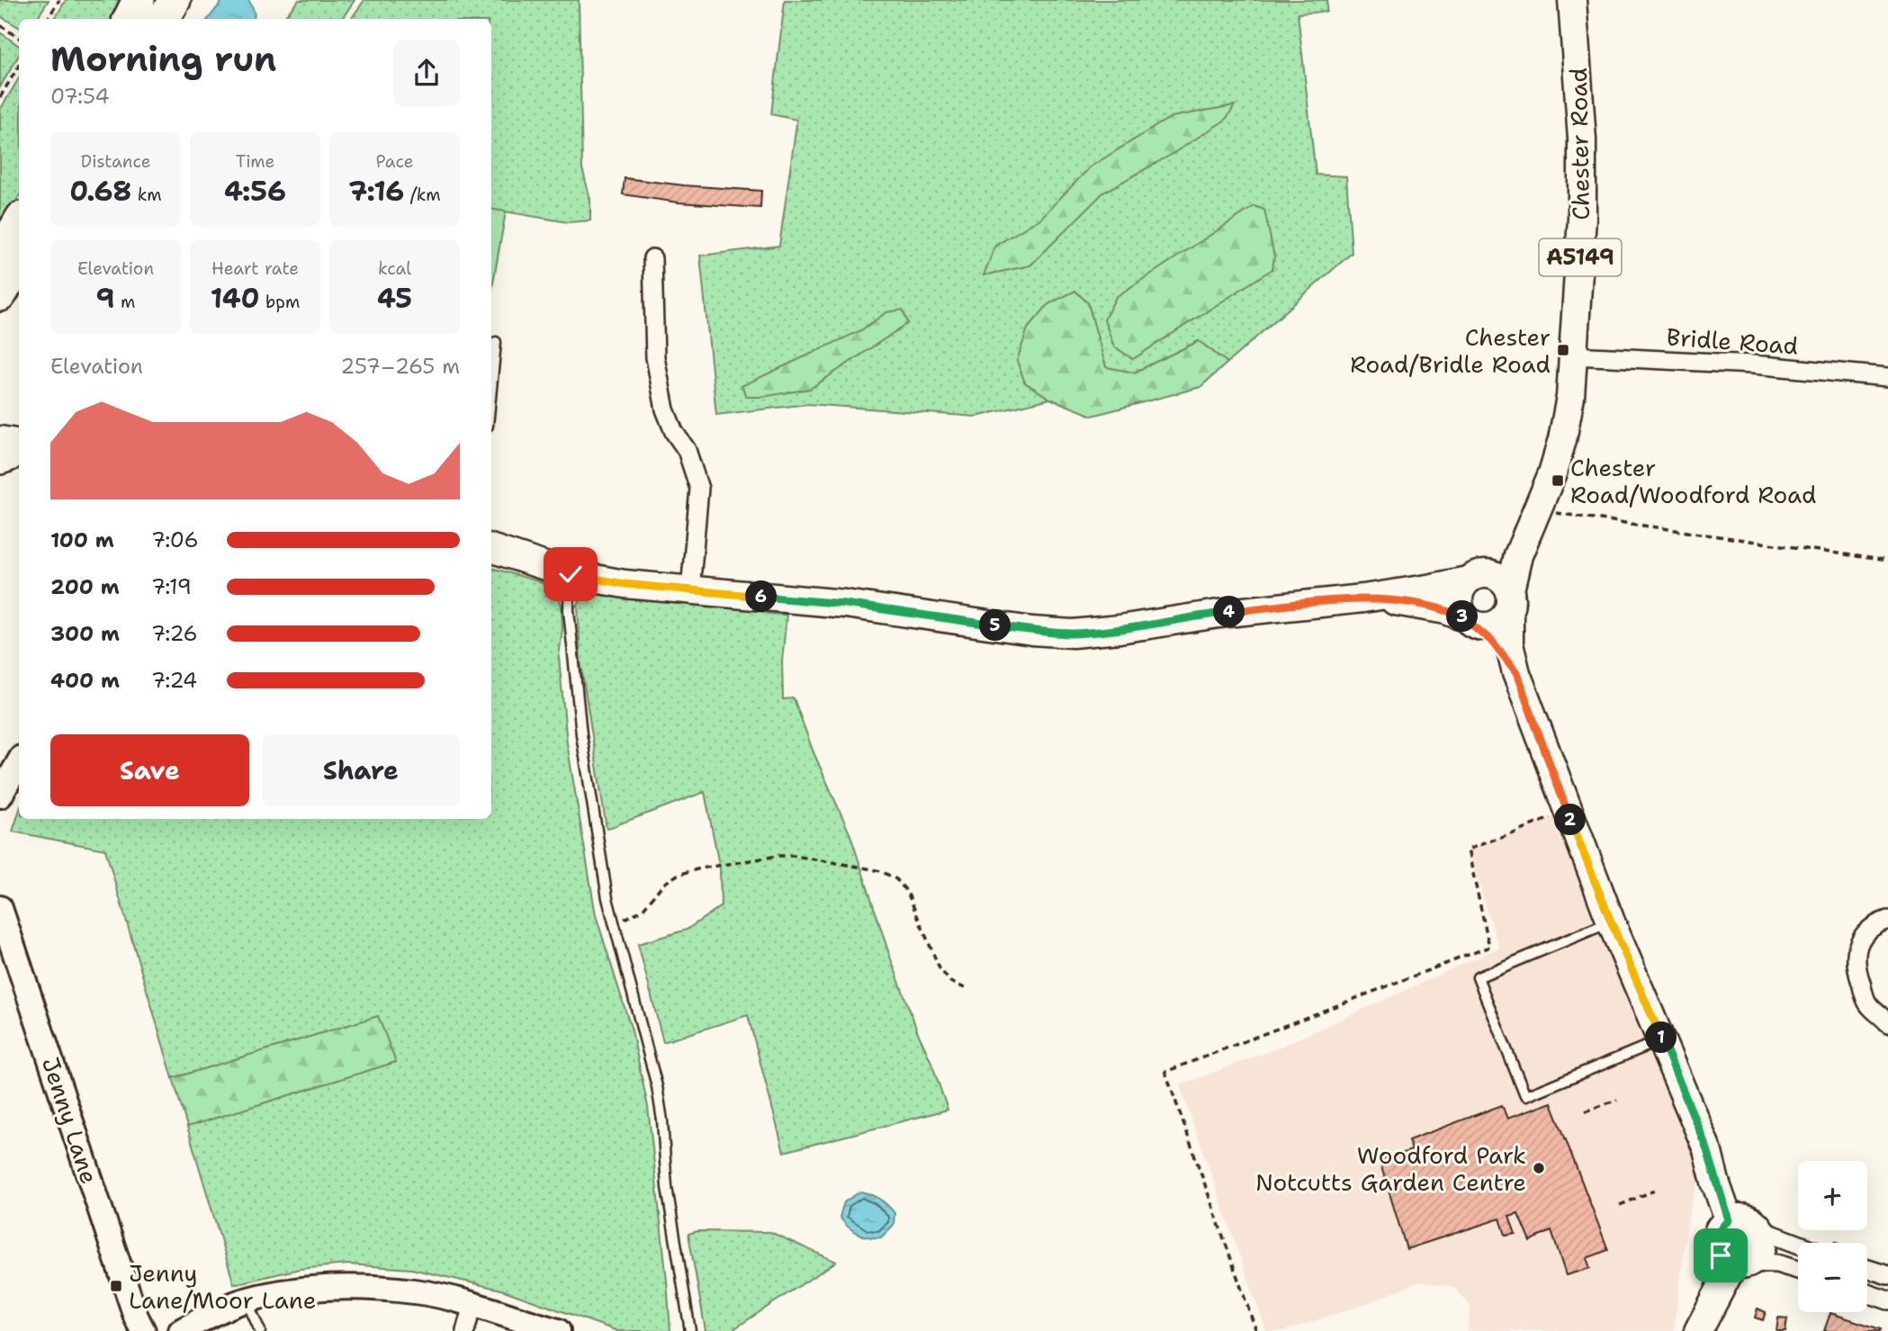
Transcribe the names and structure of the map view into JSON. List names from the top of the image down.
{
  "streets": {
    "main road": ["Chester Road", "A5149"],
    "street": ["Bridle Road", "Jenny Lane"]
  },
  "crossings": [
    ["Chester Road", "Bridle Road"]
  ],
  "places": {
    "transit": ["Chester Road/Bridle Road", "Chester Road/Woodford Road", "Jenny Lane/Moor Lane"],
    "other": ["Woodford Park Notcutts Garden Centre"]
  },
  "page": {
    "heading": ["Morning run", "07:54"],
    "stats": [
      ["Distance", "0.68 km"],
      ["Time", "4:56"],
      ["Pace", "7:16 /km"],
      ["Elevation", "9 m"],
      ["Heart rate", "140 bpm"],
      ["kcal", "45"]
    ],
    "chart": ["Elevation", "257–265 m"],
    "list": [
      {
        "name": "100 m",
        "note": "7:06"
      },
      {
        "name": "200 m",
        "note": "7:19"
      },
      {
        "name": "300 m",
        "note": "7:26"
      },
      {
        "name": "400 m",
        "note": "7:24"
      }
    ],
    "pins": [
      "6",
      "4",
      "3",
      "5",
      "2",
      "1"
    ],
    "buttons": ["Save", "Share"],
    "map_buttons": ["+", "−"]
  }
}
